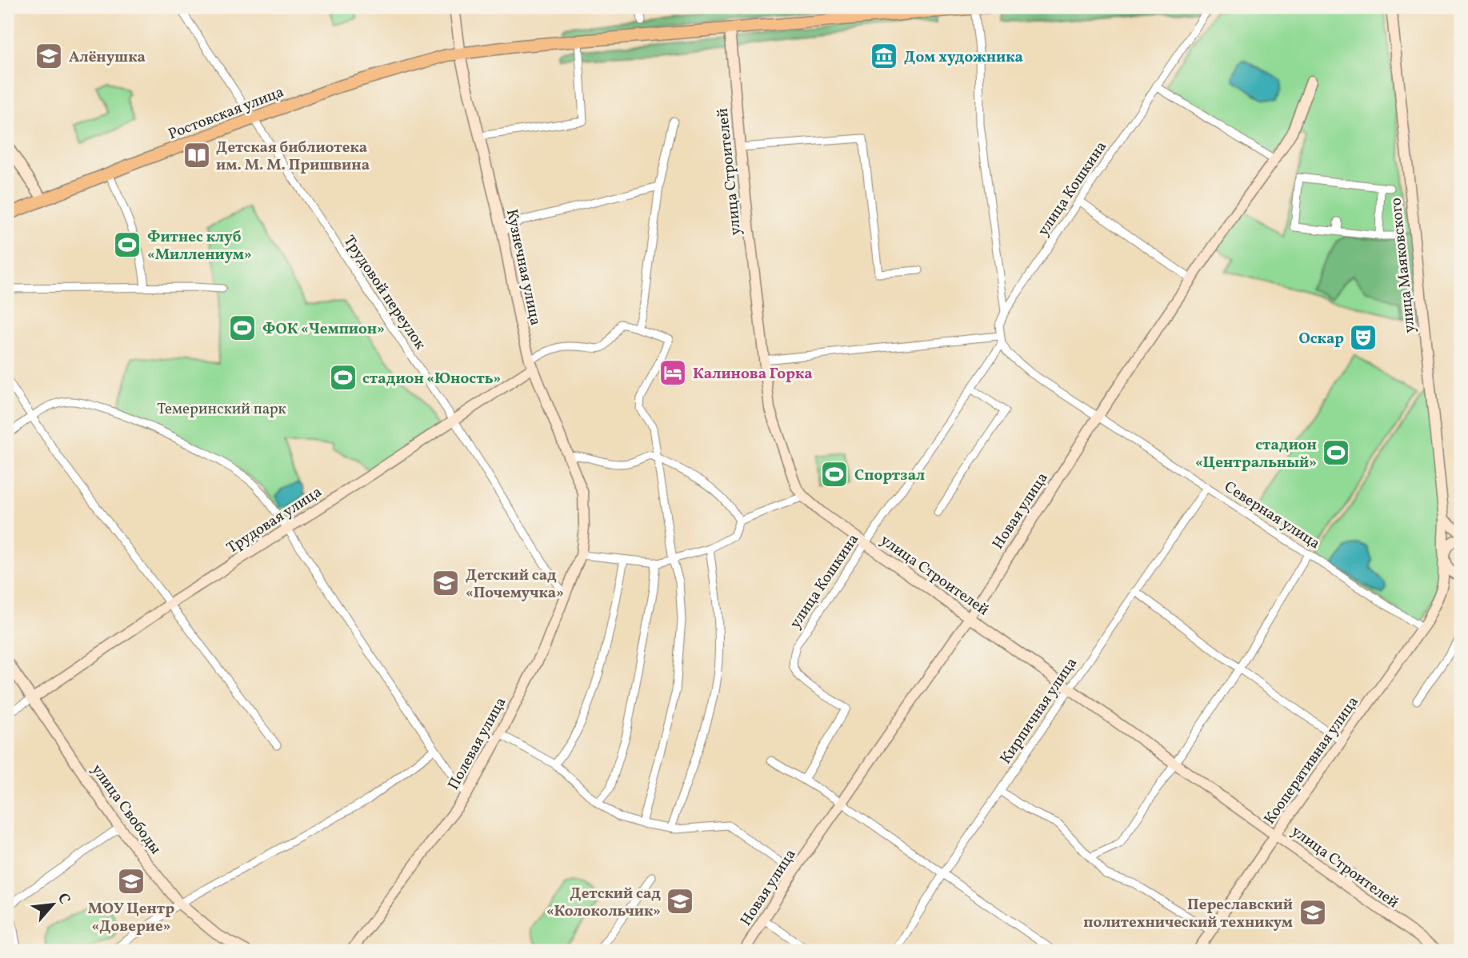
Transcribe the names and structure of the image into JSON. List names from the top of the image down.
{
  "streets": {
    "main road": ["Ростовская улица"],
    "street": [
      "улица Строителей",
      "улица Кошкина",
      "улица Маяковского",
      "Кузнечная улица",
      "Трудовой переулок",
      "Новая улица",
      "Северная улица",
      "Трудовая улица",
      "Кирпичная улица",
      "Полевая улица",
      "Кооперативная улица",
      "улица Свободы"
    ]
  },
  "crossings": [
    ["Ростовская улица", "улица Строителей"],
    ["Ростовская улица", "Кузнечная улица"],
    ["Ростовская улица", "Трудовой переулок"],
    ["улица Строителей", "улица Кошкина"],
    ["улица Строителей", "Новая улица"],
    ["улица Строителей", "Кирпичная улица"],
    ["улица Строителей", "Кооперативная улица"],
    ["улица Кошкина", "Северная улица"],
    ["улица Маяковского", "Кооперативная улица"],
    ["Кузнечная улица", "Трудовая улица"],
    ["Кузнечная улица", "Полевая улица"],
    ["Трудовой переулок", "Трудовая улица"],
    ["Трудовой переулок", "Полевая улица"],
    ["Новая улица", "Северная улица"],
    ["Северная улица", "Кирпичная улица"],
    ["Северная улица", "Кооперативная улица"],
    ["Трудовая улица", "улица Свободы"]
  ],
  "parks": ["Темеринский парк"],
  "places": {
    "school or university": [
      "Алёнушка",
      "Детский сад «Почемучка»",
      "МОУ Центр «Доверие»",
      "Детский сад «Колокольчик»",
      "Переславский политехнический техникум"
    ],
    "museum": ["Дом художника"],
    "library": ["Детская библиотека им. М. М. Пришвина"],
    "sports": [
      "Фитнес клуб «Миллениум»",
      "ФОК «Чемпион»",
      "стадион «Юность»",
      "стадион «Центральный»",
      "Спортзал"
    ],
    "theatre": ["Оскар"],
    "hotel": ["Калинова Горка"]
  },
  "north": "top right"
}
